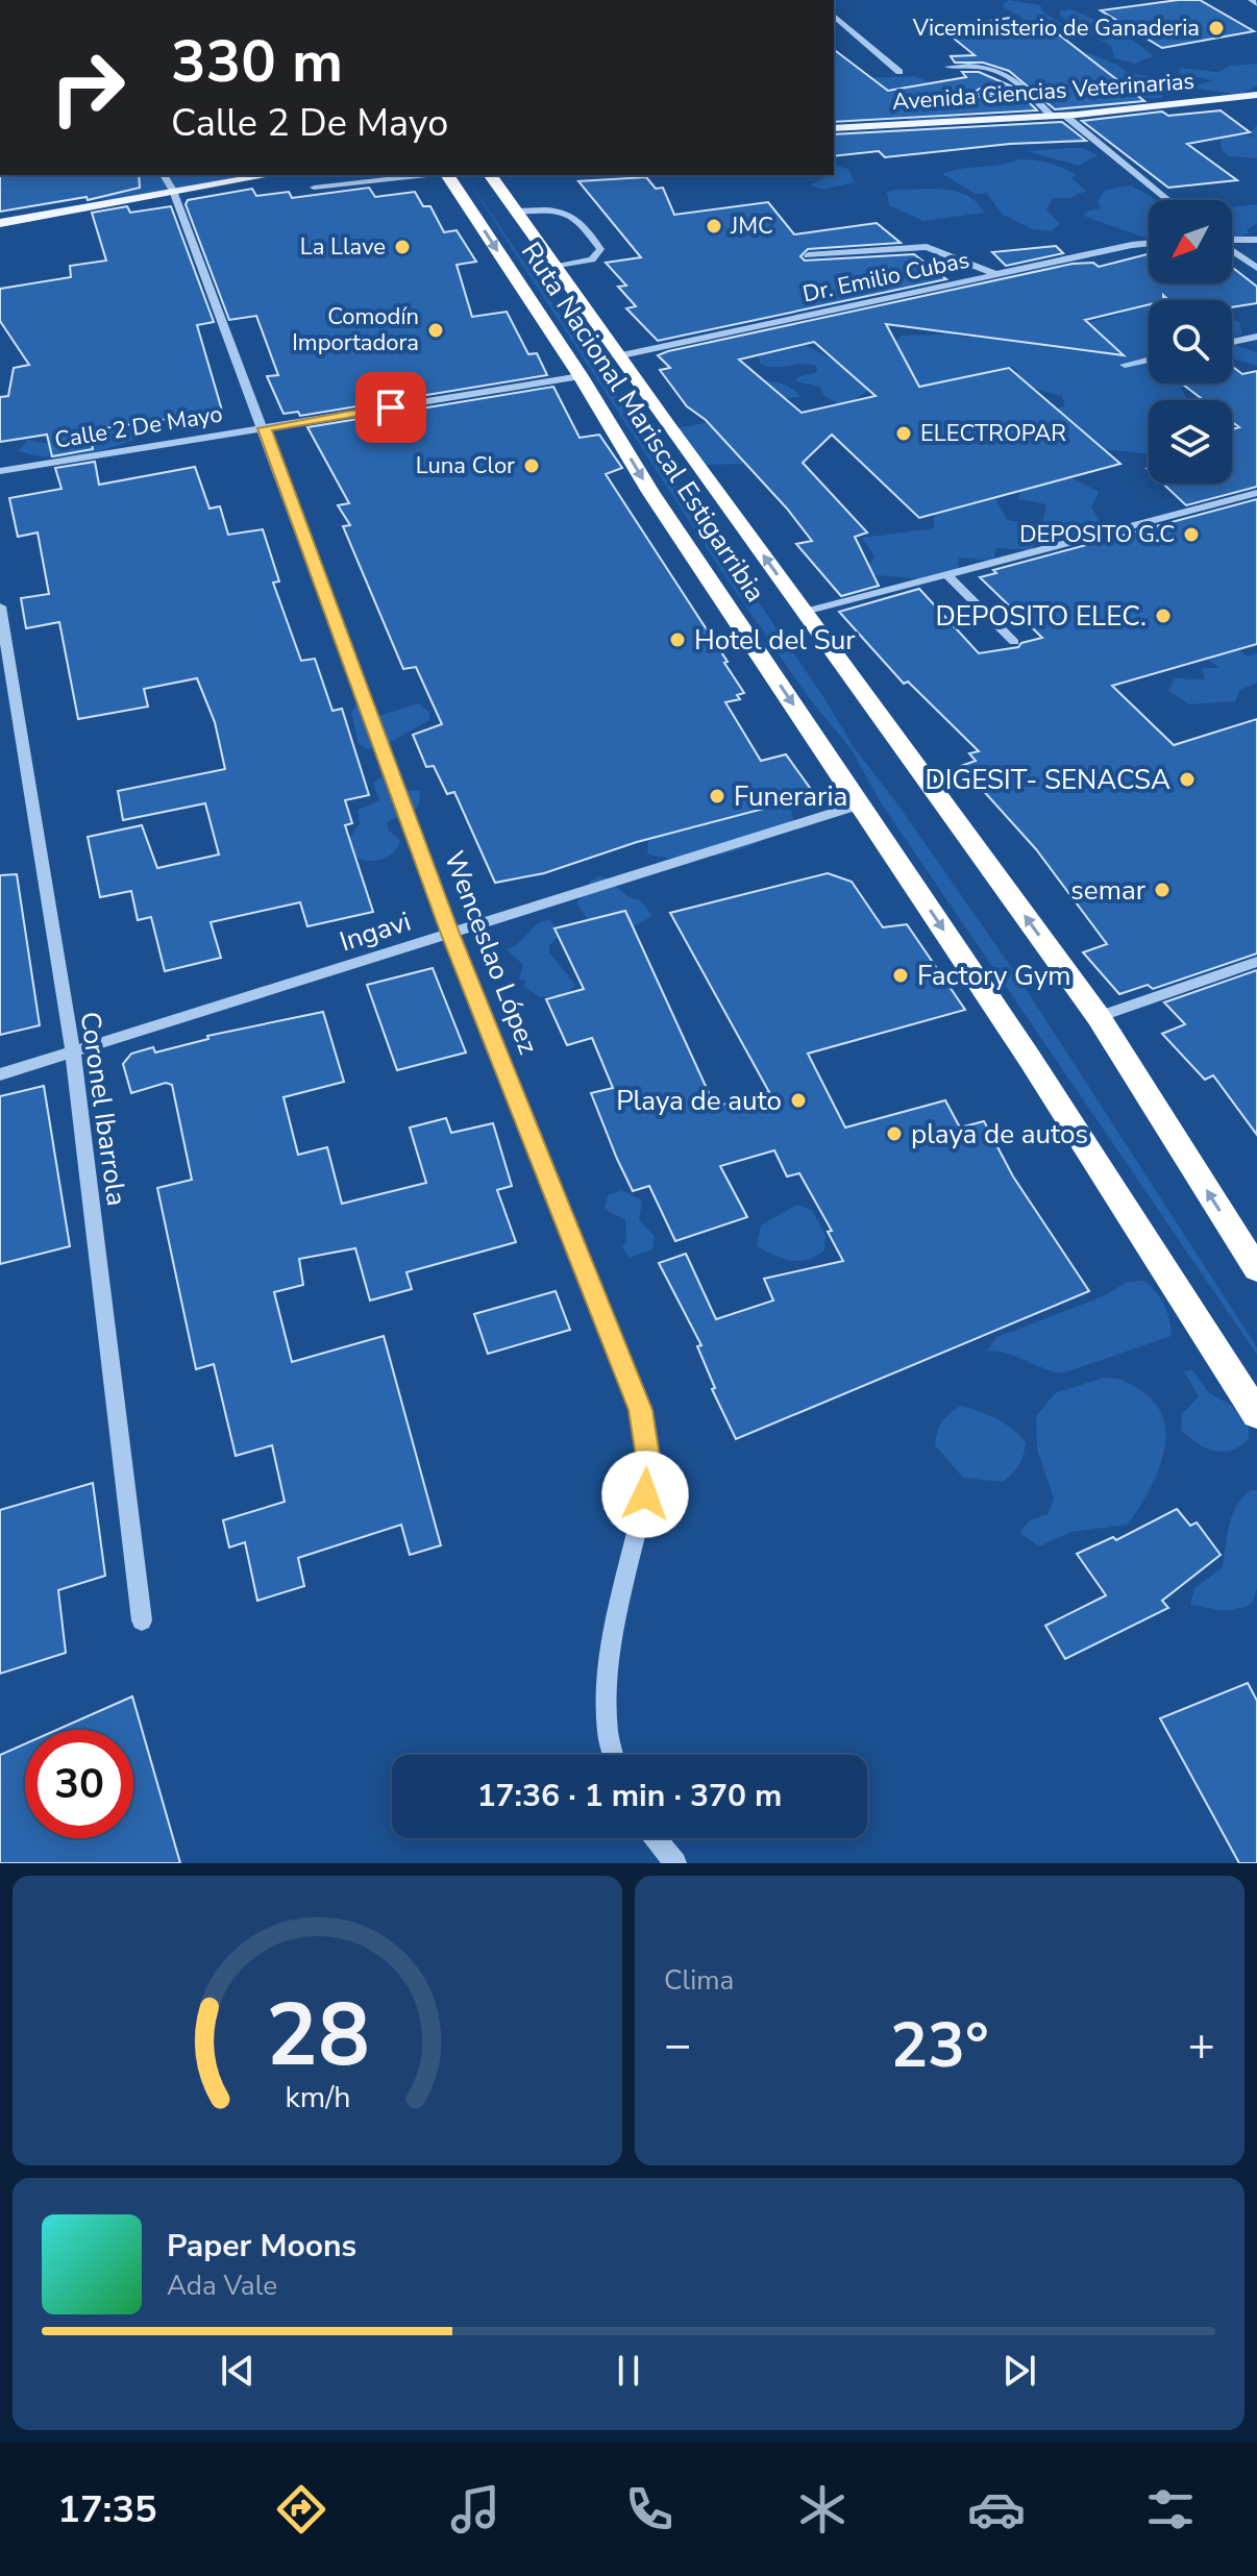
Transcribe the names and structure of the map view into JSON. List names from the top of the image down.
{
  "streets": {
    "highway": ["Ruta Nacional Mariscal Estigarribia"],
    "main road": ["Avenida Ciencias Veterinarias"],
    "street": [
      "Dr. Emilio Cubas",
      "Calle 2 De Mayo",
      "Ingavi",
      "Wenceslao López",
      "Coronel Ibarrola"
    ]
  },
  "crossings": [
    ["Dr. Emilio Cubas", "Ruta Nacional Mariscal Estigarribia"],
    ["Ruta Nacional Mariscal Estigarribia", "Calle 2 De Mayo"],
    ["Ruta Nacional Mariscal Estigarribia", "Ingavi"],
    ["Calle 2 De Mayo", "Wenceslao López"],
    ["Ingavi", "Wenceslao López"],
    ["Ingavi", "Coronel Ibarrola"]
  ],
  "places": [
    "Viceministerio de Ganaderia",
    "JMC",
    "La Llave",
    "Comodín Importadora",
    "ELECTROPAR",
    "Luna Clor",
    "DEPOSITO G.C",
    "DEPOSITO ELEC.",
    "Hotel del Sur",
    "DIGESIT- SENACSA",
    "Funeraria",
    "semar",
    "Factory Gym",
    "Playa de auto",
    "playa de autos"
  ],
  "north": "bottom left",
  "page": {
    "turn": ["330 m", "Calle 2 De Mayo"],
    "limit": "30",
    "trip": "17:36 · 1 min · 370 m",
    "tile": "Clima",
    "heat": ["−", "23°", "+"],
    "song": ["Paper Moons", "Ada Vale"],
    "tabs": "17:35",
    "gauge": ["28", "km/h"]
  }
}
